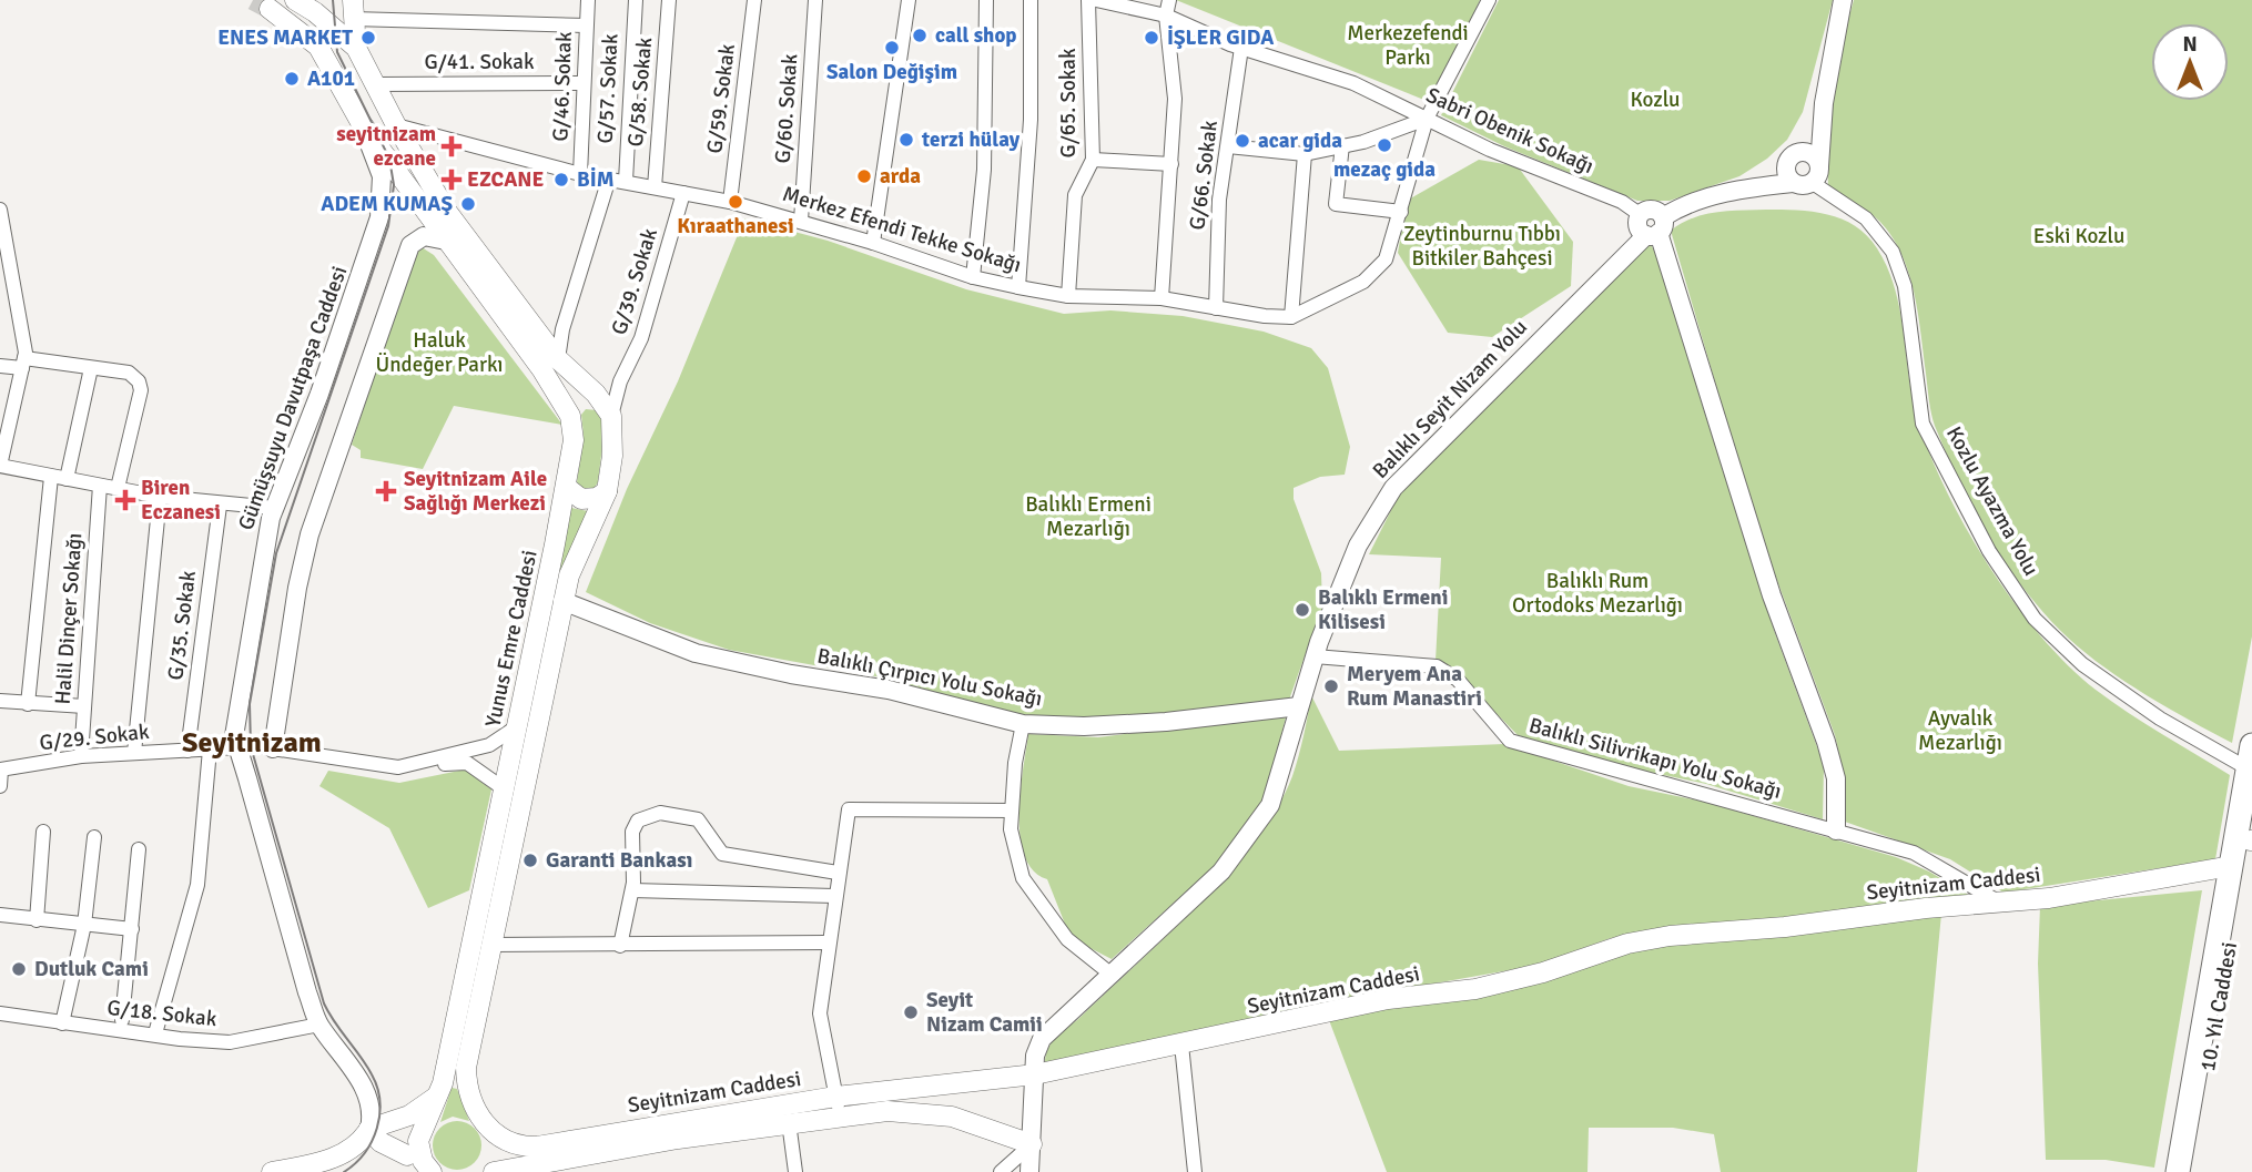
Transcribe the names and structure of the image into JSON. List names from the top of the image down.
{
  "streets": {
    "main road": ["Yunus Emre Caddesi", "Seyitnizam Caddesi", "10. Yıl Caddesi"],
    "street": [
      "G/41. Sokak",
      "G/46. Sokak",
      "G/57. Sokak",
      "G/58. Sokak",
      "G/59. Sokak",
      "G/65. Sokak",
      "G/60. Sokak",
      "Sabri Obenik Sokağı",
      "G/66. Sokak",
      "Merkez Efendi Tekke Sokağı",
      "G/39. Sokak",
      "Gümüşsuyu Davutpaşa Caddesi",
      "Balıklı Seyit Nizam Yolu",
      "Kozlu Ayazma Yolu",
      "Halil Dinçer Sokağı",
      "G/35. Sokak",
      "Balıklı Çırpıcı Yolu Sokağı",
      "G/29. Sokak",
      "Balıklı Silivrikapı Yolu Sokağı",
      "G/18. Sokak"
    ]
  },
  "crossings": [
    ["G/41. Sokak", "G/46. Sokak"],
    ["G/46. Sokak", "Merkez Efendi Tekke Sokağı"],
    ["G/57. Sokak", "Merkez Efendi Tekke Sokağı"],
    ["G/58. Sokak", "Merkez Efendi Tekke Sokağı"],
    ["G/59. Sokak", "Merkez Efendi Tekke Sokağı"],
    ["G/65. Sokak", "Merkez Efendi Tekke Sokağı"],
    ["G/60. Sokak", "Merkez Efendi Tekke Sokağı"],
    ["Sabri Obenik Sokağı", "G/66. Sokak"],
    ["G/66. Sokak", "Merkez Efendi Tekke Sokağı"],
    ["Merkez Efendi Tekke Sokağı", "G/39. Sokak"],
    ["G/39. Sokak", "Yunus Emre Caddesi"],
    ["Gümüşsuyu Davutpaşa Caddesi", "Yunus Emre Caddesi"],
    ["Gümüşsuyu Davutpaşa Caddesi", "G/29. Sokak"],
    ["Gümüşsuyu Davutpaşa Caddesi", "G/18. Sokak"],
    ["Balıklı Seyit Nizam Yolu", "Balıklı Çırpıcı Yolu Sokağı"],
    ["Balıklı Seyit Nizam Yolu", "Balıklı Silivrikapı Yolu Sokağı"],
    ["Balıklı Seyit Nizam Yolu", "Seyitnizam Caddesi"],
    ["Halil Dinçer Sokağı", "G/29. Sokak"],
    ["G/35. Sokak", "G/29. Sokak"],
    ["Yunus Emre Caddesi", "Balıklı Çırpıcı Yolu Sokağı"],
    ["Yunus Emre Caddesi", "Seyitnizam Caddesi"],
    ["Balıklı Silivrikapı Yolu Sokağı", "Seyitnizam Caddesi"],
    ["Seyitnizam Caddesi", "10. Yıl Caddesi"]
  ],
  "districts": ["Seyitnizam"],
  "parks": [
    "Merkezefendi Parkı",
    "Kozlu",
    "Zeytinburnu Tıbbı Bitkiler Bahçesi",
    "Eski Kozlu",
    "Haluk Ündeğer Parkı",
    "Balıklı Ermeni Mezarlığı",
    "Balıklı Rum Ortodoks Mezarlığı",
    "Ayvalık Mezarlığı"
  ],
  "places": {
    "other": [
      "call shop",
      "ENES MARKET",
      "İŞLER GIDA",
      "Salon Değişim",
      "A101",
      "terzi hülay",
      "acar gida",
      "mezaç gida",
      "arda",
      "BİM",
      "Kıraathanesi",
      "ADEM KUMAŞ",
      "Balıklı Ermeni Kilisesi",
      "Meryem Ana Rum Manastiri",
      "Garanti Bankası",
      "Dutluk Cami",
      "Seyit Nizam Camii"
    ],
    "health": [
      "seyitnizam ezcane",
      "EZCANE",
      "Seyitnizam Aile Sağlığı Merkezi",
      "Biren Eczanesi"
    ]
  },
  "north": "top"
}
